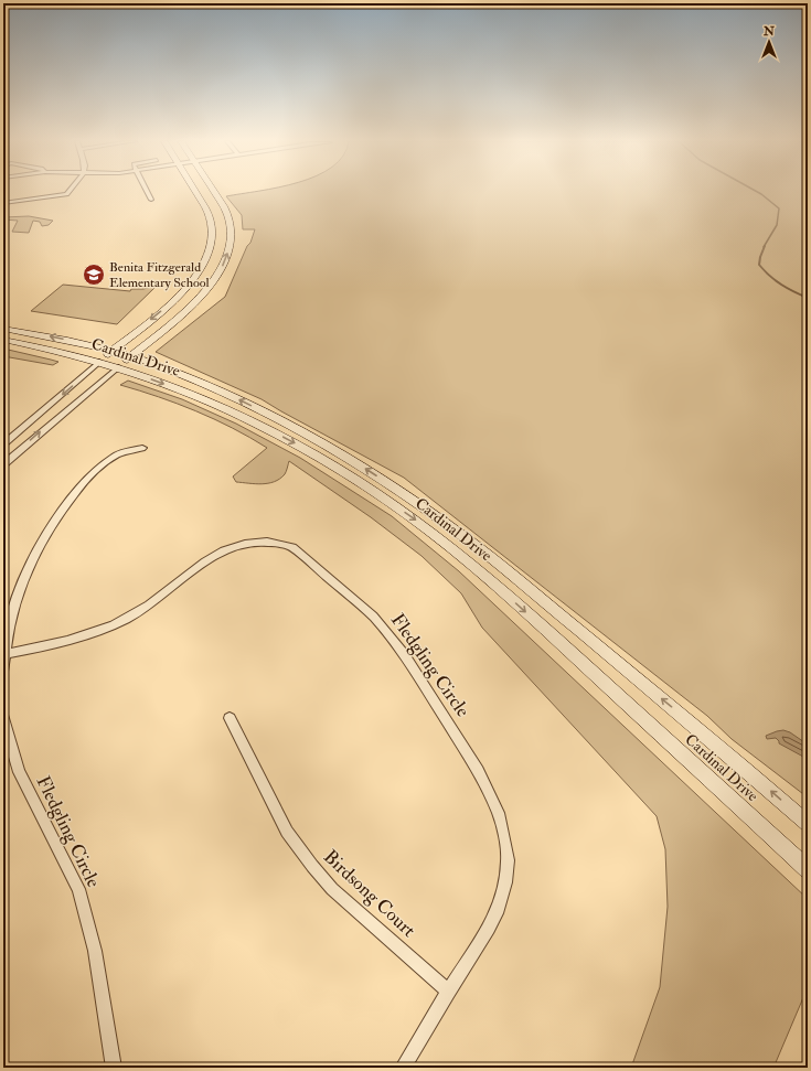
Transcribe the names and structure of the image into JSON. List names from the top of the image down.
{
  "streets": {
    "main road": ["Cardinal Drive"],
    "street": ["Fledgling Circle", "Birdsong Court"]
  },
  "crossings": [
    ["Fledgling Circle", "Birdsong Court"]
  ],
  "places": {
    "school or university": ["Benita Fitzgerald Elementary School"]
  },
  "north": "top"
}
